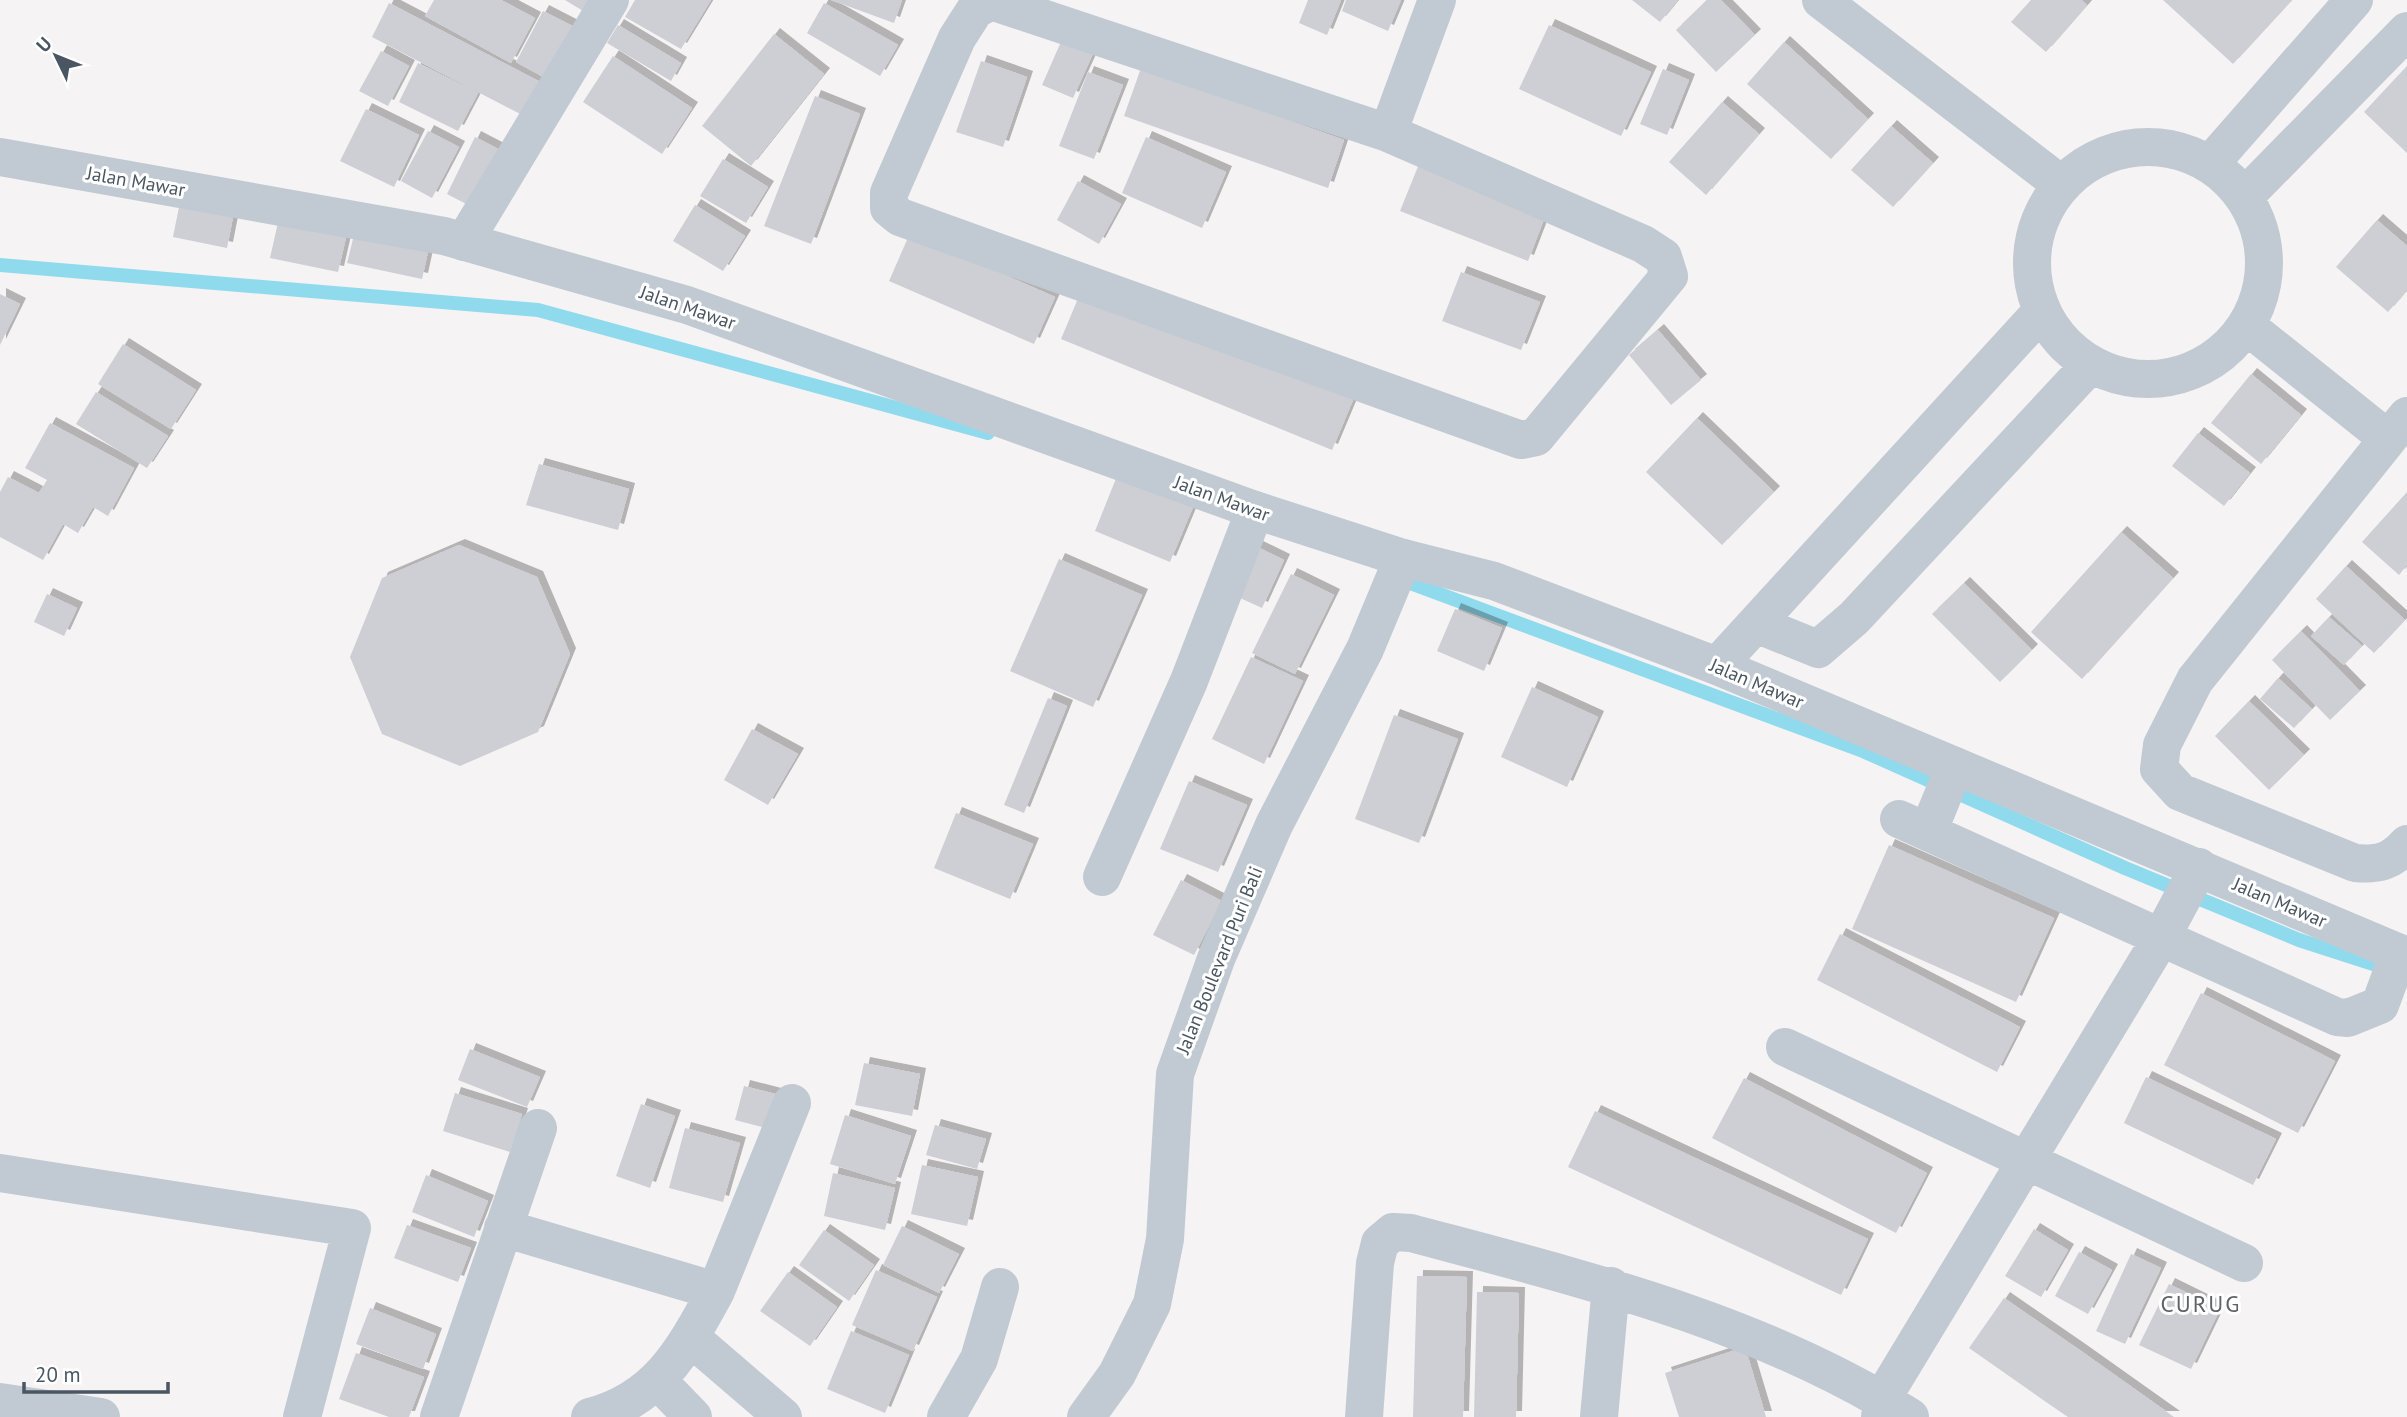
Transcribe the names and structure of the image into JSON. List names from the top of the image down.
{
  "streets": {
    "street": ["Jalan Mawar", "Jalan Boulevard Puri Bali"]
  },
  "crossings": [
    ["Jalan Mawar", "Jalan Boulevard Puri Bali"]
  ],
  "districts": ["CURUG"],
  "scale_bar": "20 m",
  "north": "top left"
}
